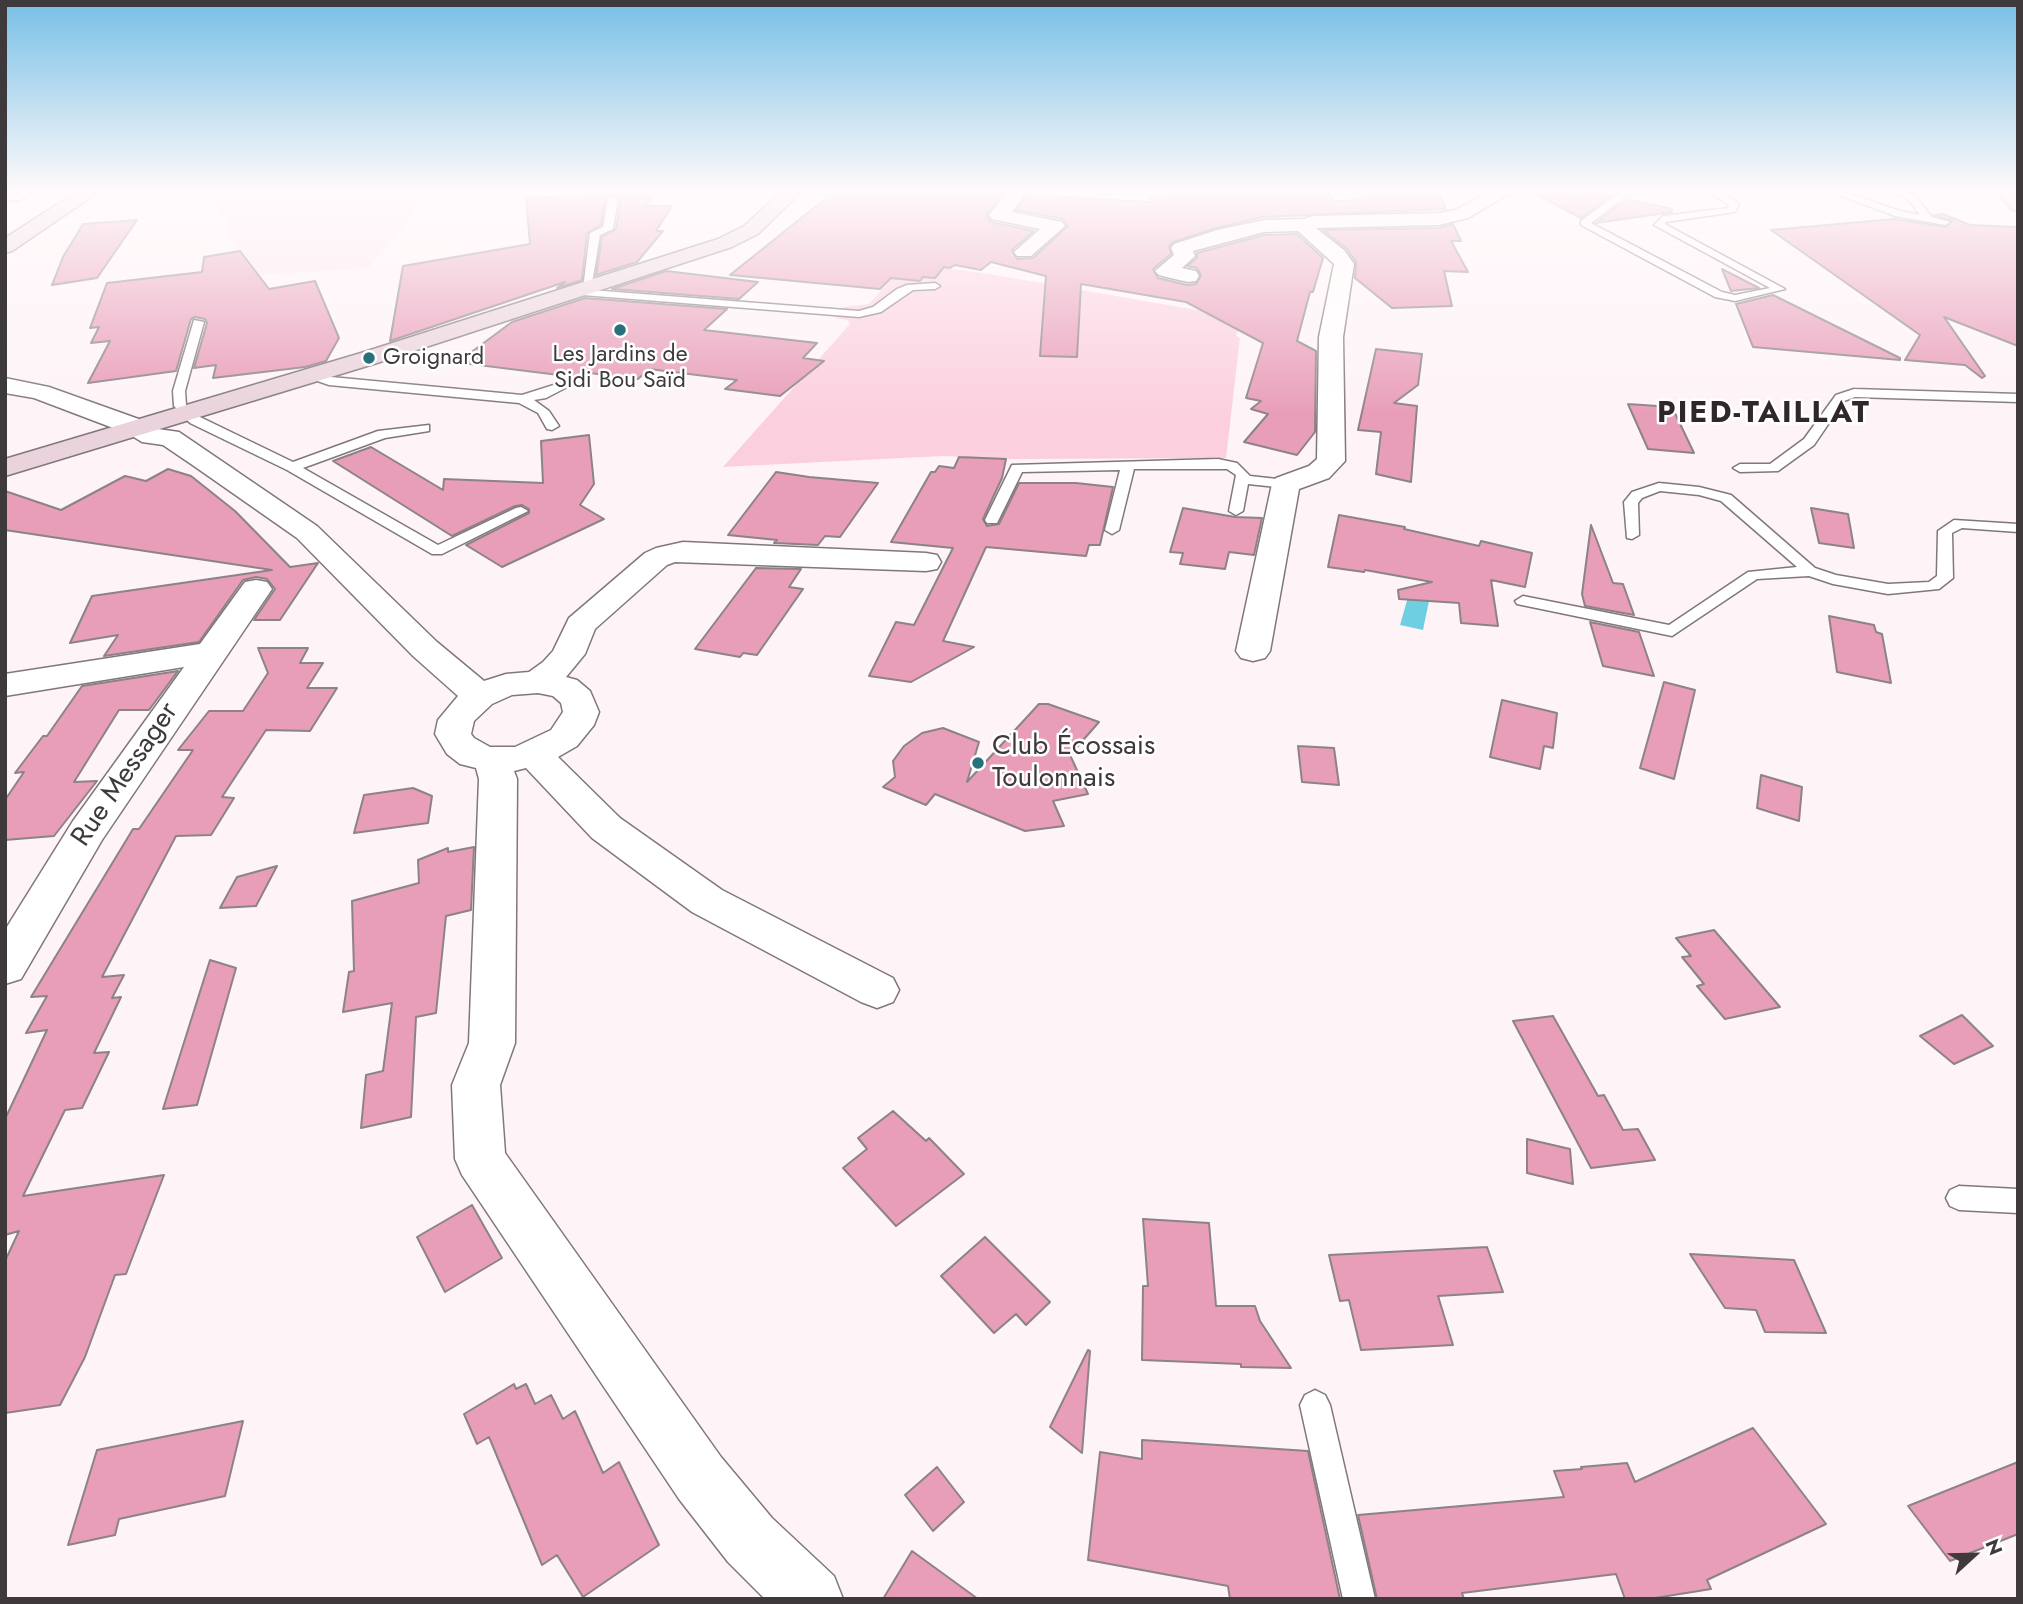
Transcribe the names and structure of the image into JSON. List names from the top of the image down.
{
  "streets": {
    "street": ["Rue Messager"]
  },
  "districts": ["PIED-TAILLAT"],
  "places": ["Les Jardins de Sidi Bou Saïd", "Groignard", "Club Écossais Toulonnais"],
  "north": "right"
}
